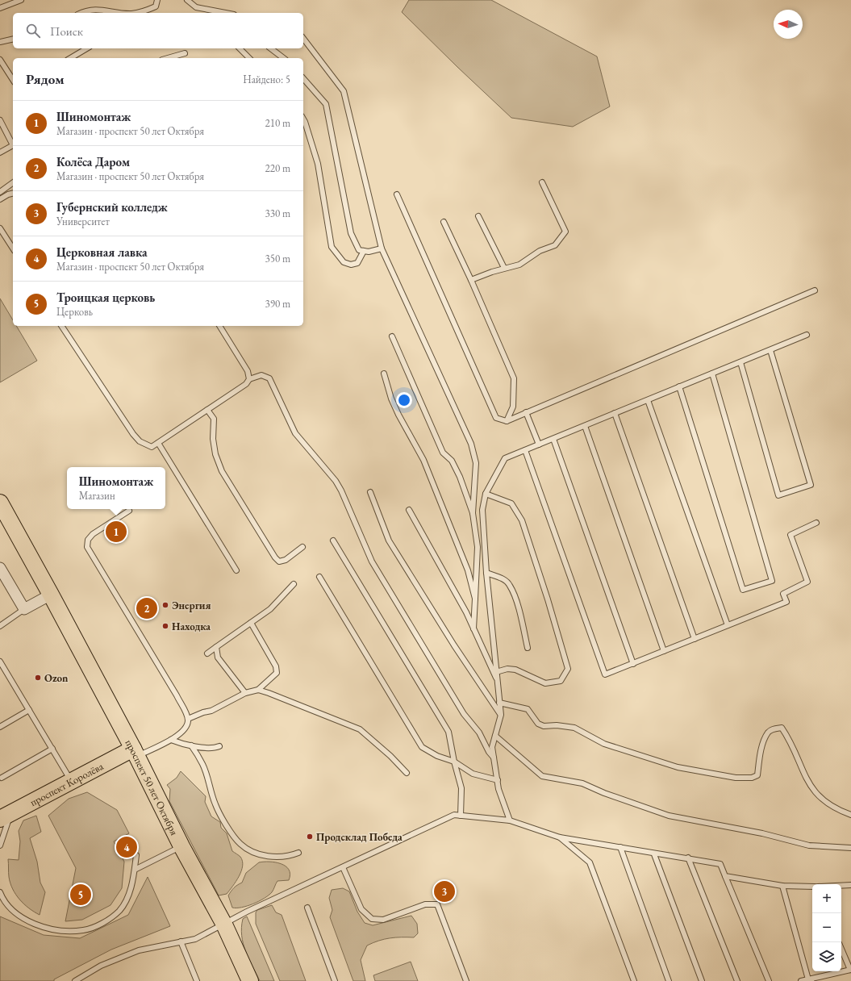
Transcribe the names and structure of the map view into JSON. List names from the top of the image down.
{
  "streets": {
    "main road": ["проспект Королёва", "проспект 50 лет Октября"]
  },
  "crossings": [
    ["проспект Королёва", "проспект 50 лет Октября"]
  ],
  "places": [
    "Энергия",
    "Находка",
    "Ozon",
    "Продсклад Победа"
  ],
  "north": "left",
  "page": {
    "search": "Поиск",
    "heading": ["Рядом", "Найдено: 5"],
    "list": [
      {
        "mark": "1",
        "name": "Шиномонтаж",
        "note": "Магазин · проспект 50 лет Октября",
        "value": "210 m"
      },
      {
        "mark": "2",
        "name": "Колёса Даром",
        "note": "Магазин · проспект 50 лет Октября",
        "value": "220 m"
      },
      {
        "mark": "3",
        "name": "Губернский колледж",
        "note": "Университет",
        "value": "330 m"
      },
      {
        "mark": "4",
        "name": "Церковная лавка",
        "note": "Магазин · проспект 50 лет Октября",
        "value": "350 m"
      },
      {
        "mark": "5",
        "name": "Троицкая церковь",
        "note": "Церковь",
        "value": "390 m"
      }
    ],
    "popup": ["Шиномонтаж", "Магазин"],
    "pins": [
      "1",
      "2",
      "4",
      "3",
      "5"
    ],
    "map_buttons": ["+", "−"]
  }
}
